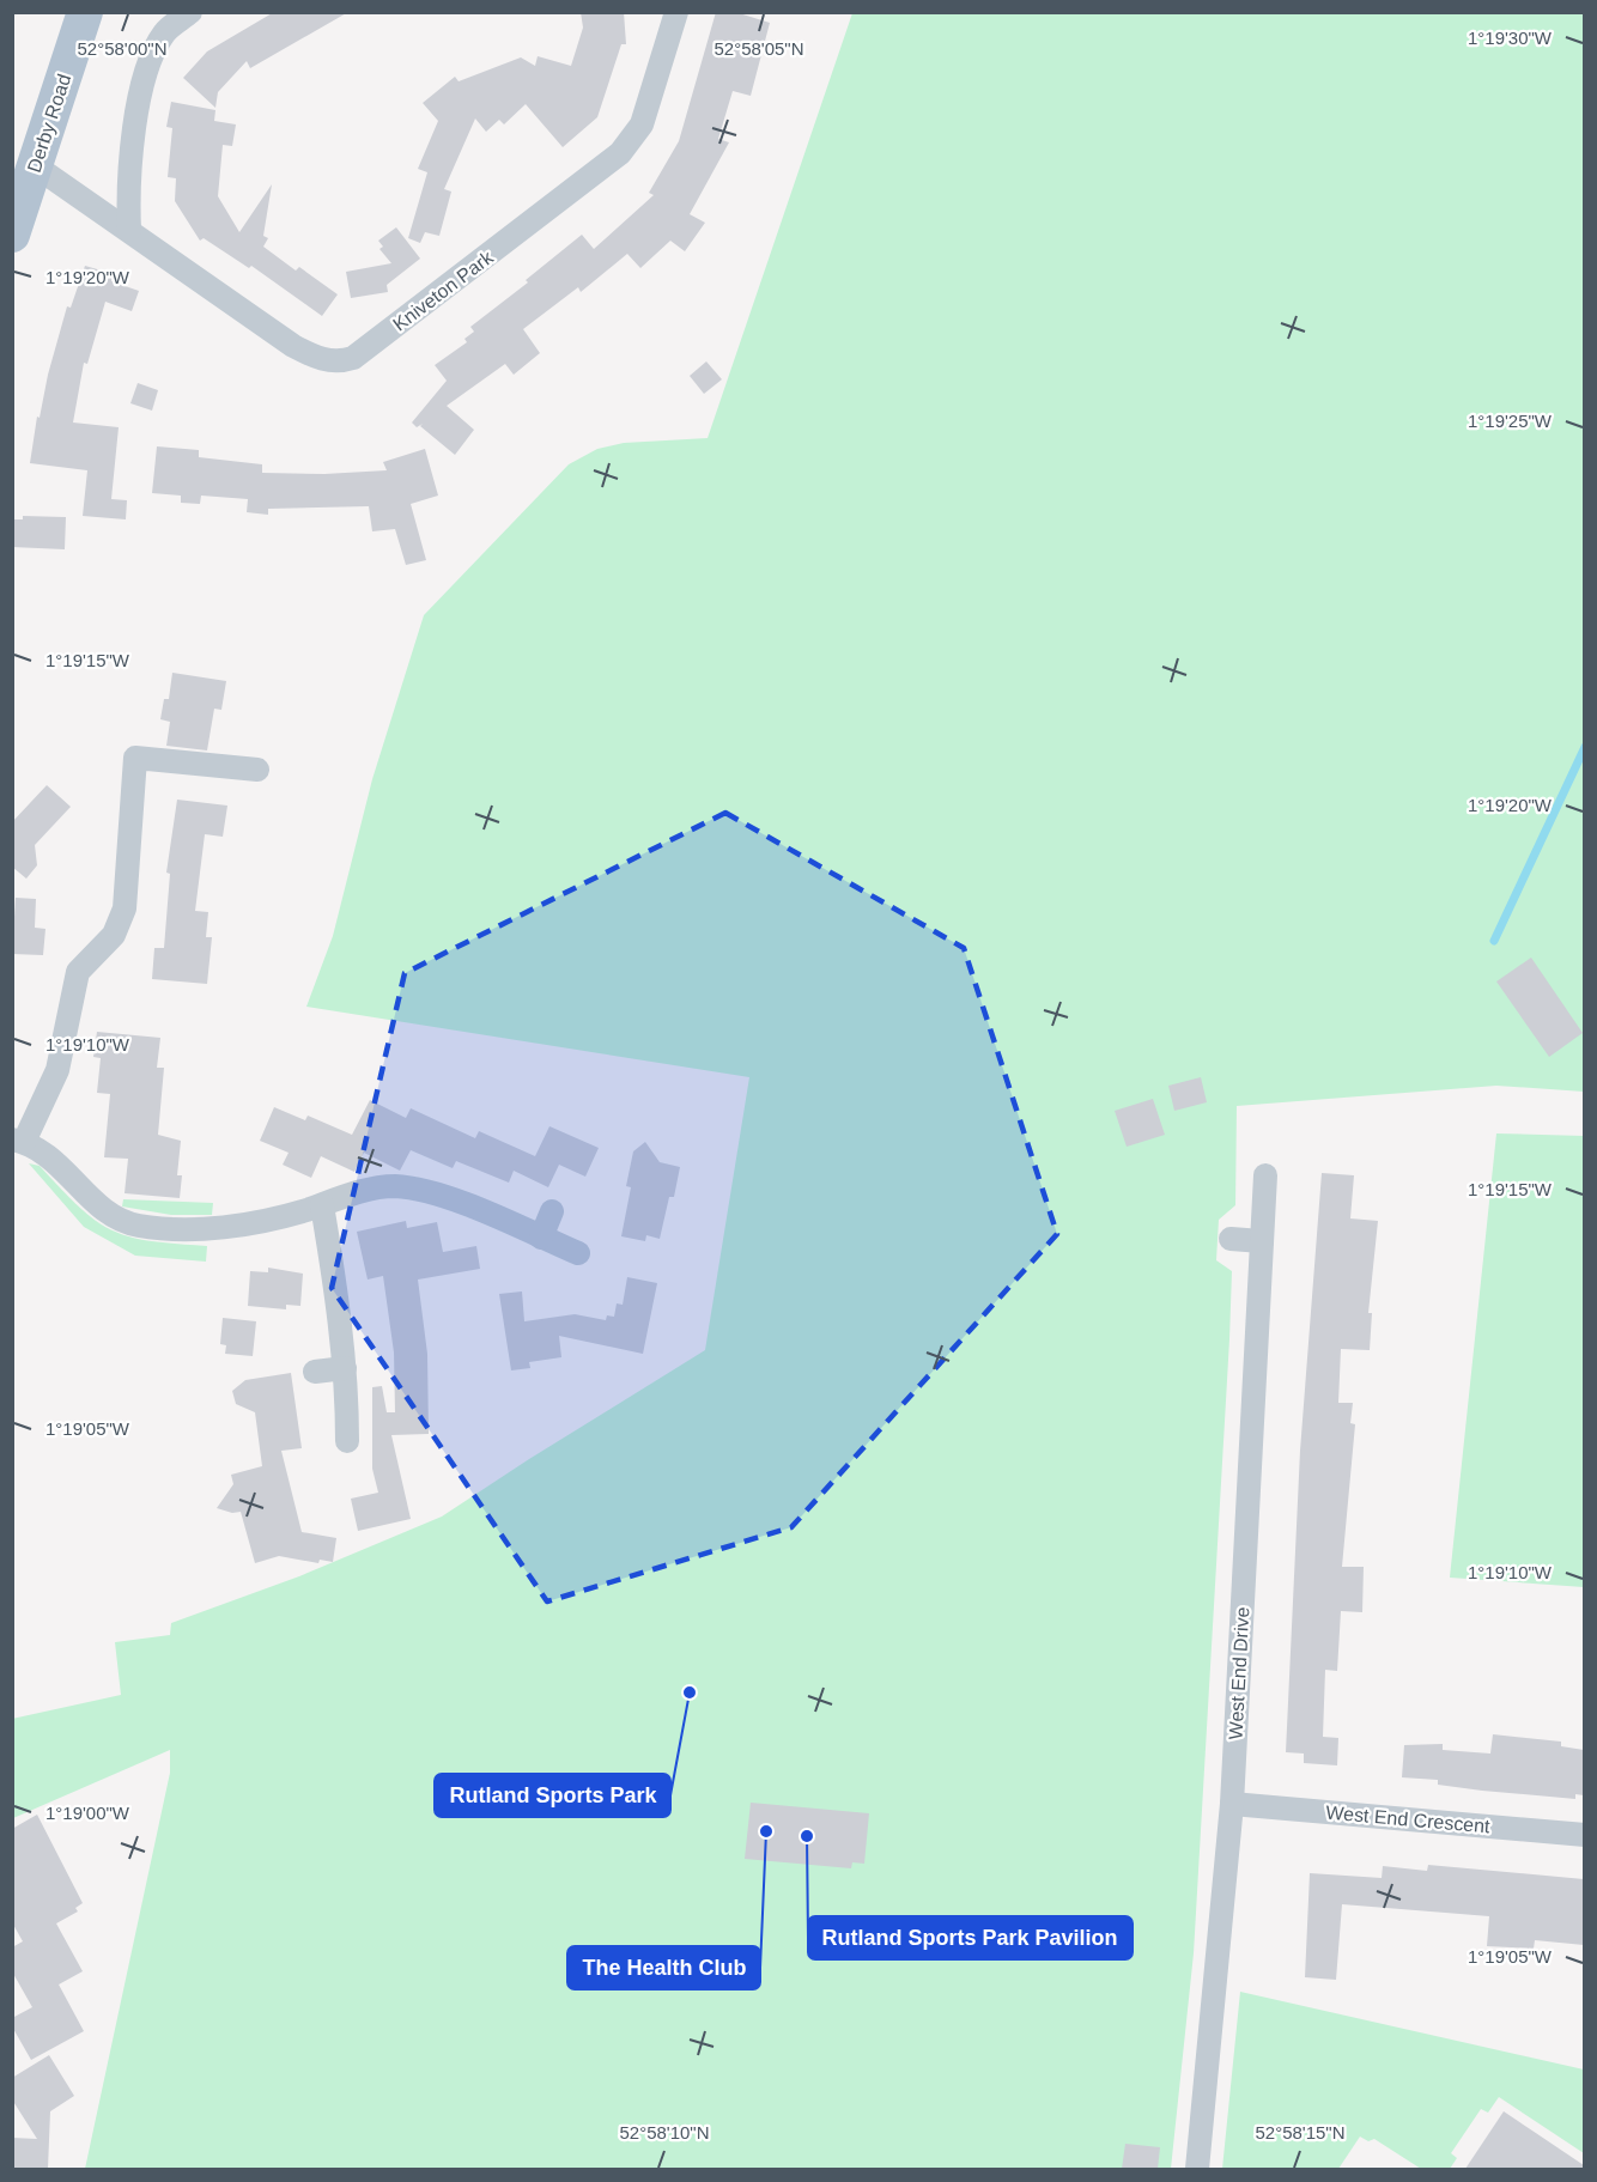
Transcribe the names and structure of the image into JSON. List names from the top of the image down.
{
  "streets": {
    "main road": ["Derby Road"],
    "street": ["Kniveton Park", "West End Drive", "West End Crescent"]
  },
  "crossings": [
    ["Derby Road", "Kniveton Park"],
    ["West End Drive", "West End Crescent"]
  ],
  "places": ["Rutland Sports Park", "The Health Club", "Rutland Sports Park Pavilion"],
  "coordinates": [
    "1°19'30\"W",
    "52°58'00\"N",
    "52°58'05\"N",
    "1°19'20\"W",
    "1°19'25\"W",
    "1°19'15\"W",
    "1°19'10\"W",
    "1°19'05\"W",
    "1°19'00\"W",
    "52°58'10\"N",
    "52°58'15\"N"
  ]
}
